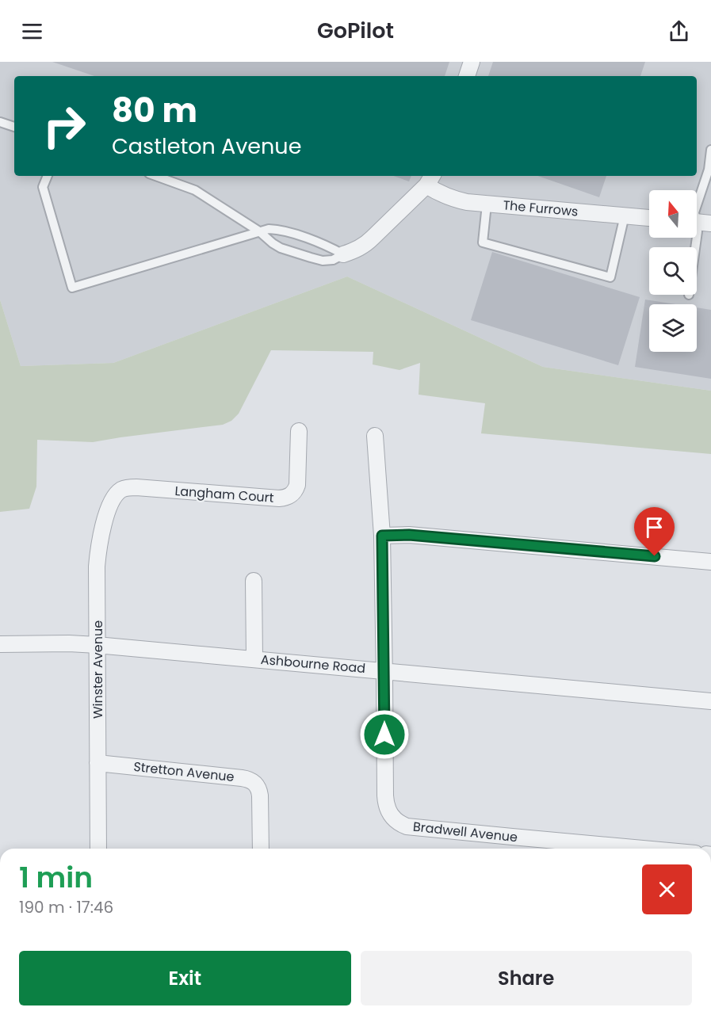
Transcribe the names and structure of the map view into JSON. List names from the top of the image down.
{
  "streets": {
    "street": [
      "The Furrows",
      "Langham Court",
      "Ashbourne Road",
      "Winster Avenue",
      "Stretton Avenue",
      "Bradwell Avenue"
    ]
  },
  "crossings": [
    ["Langham Court", "Winster Avenue"],
    ["Ashbourne Road", "Winster Avenue"],
    ["Ashbourne Road", "Bradwell Avenue"],
    ["Winster Avenue", "Stretton Avenue"]
  ],
  "north": "top",
  "page": {
    "header": "GoPilot",
    "turn": ["80 m", "Castleton Avenue"],
    "heading": ["1 min", "190 m · 17:46"],
    "buttons": ["Exit", "Share"]
  }
}
